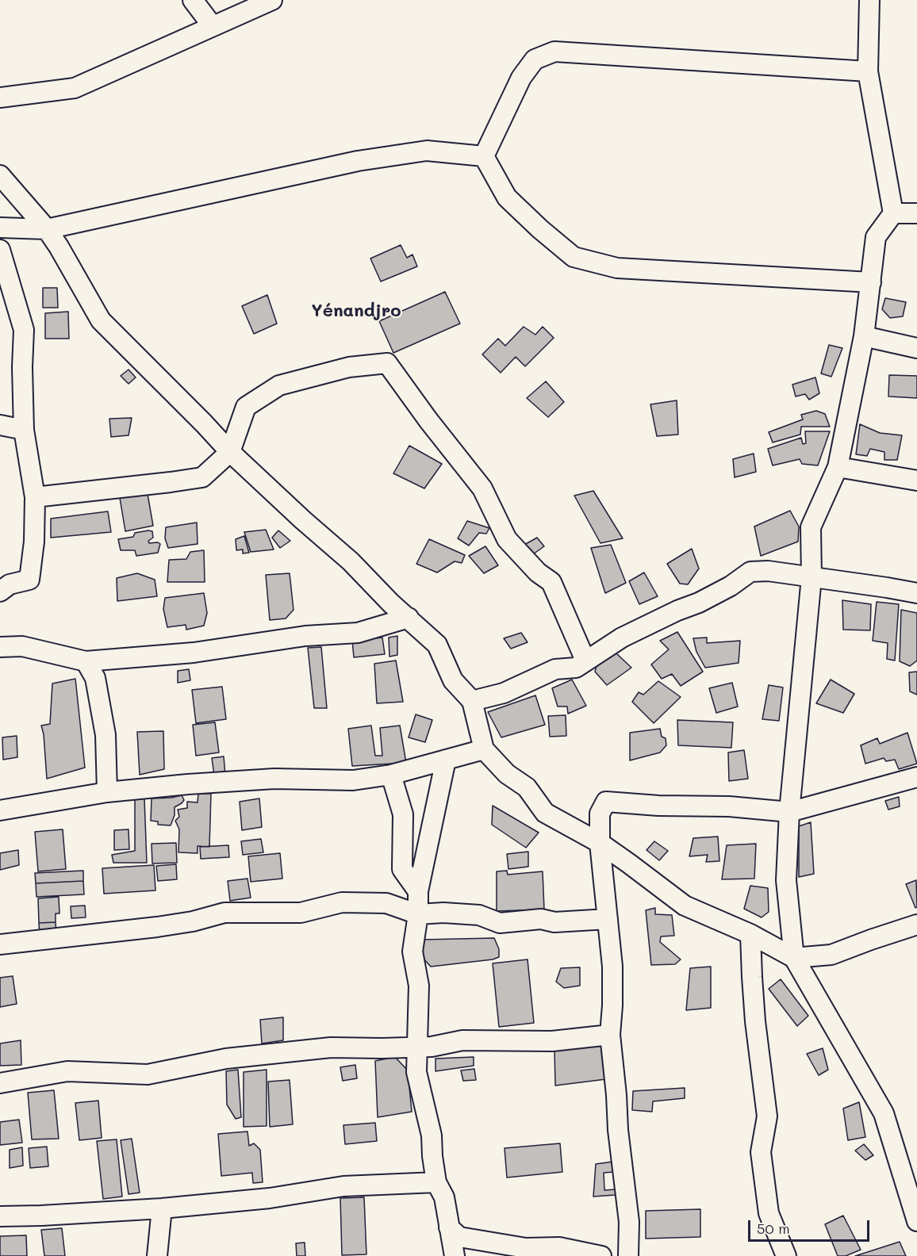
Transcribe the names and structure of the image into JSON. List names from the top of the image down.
{
  "districts": ["Yénandjro"],
  "scale_bar": "50 m"
}
